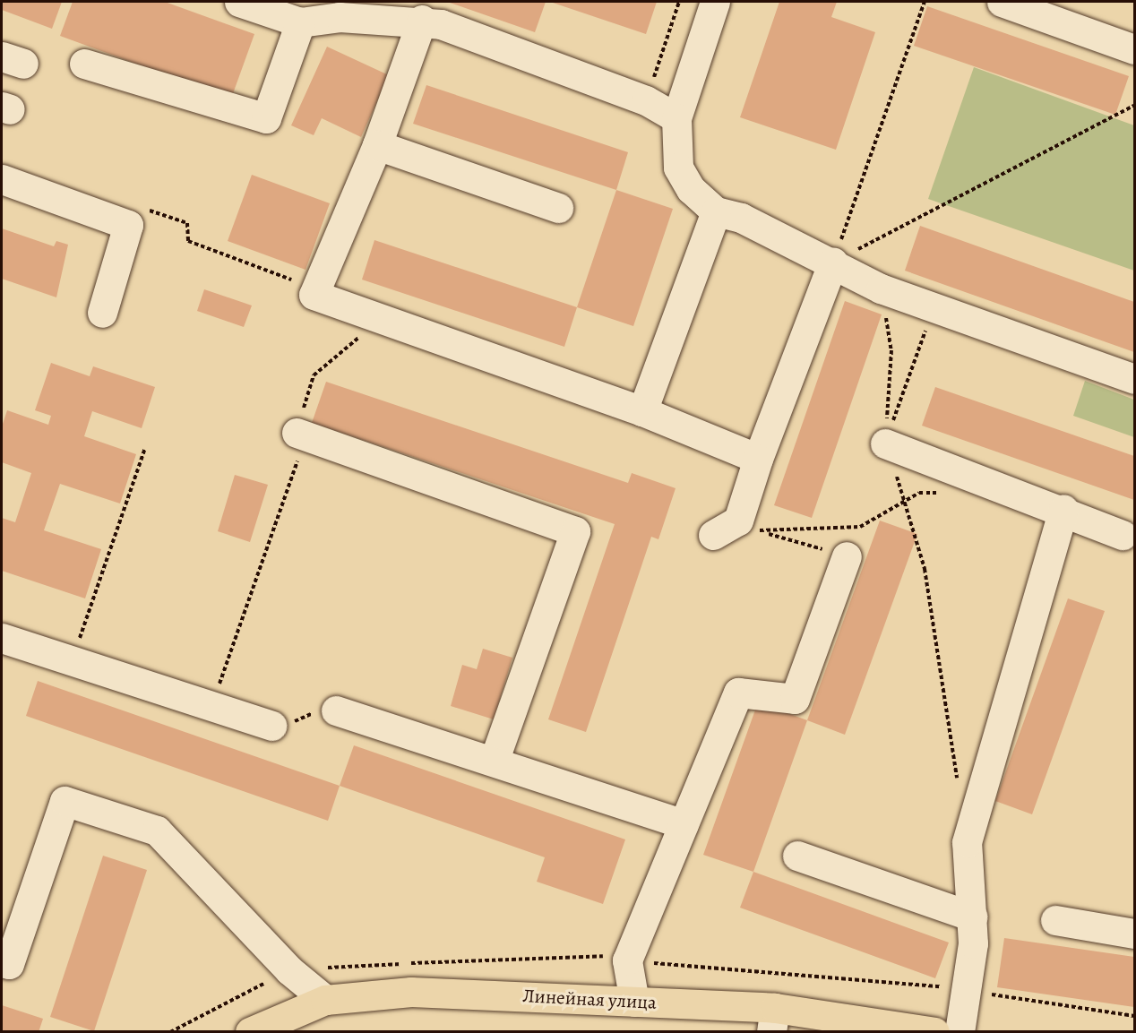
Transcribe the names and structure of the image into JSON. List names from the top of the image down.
{
  "streets": {
    "main road": ["Линейная улица"]
  }
}
